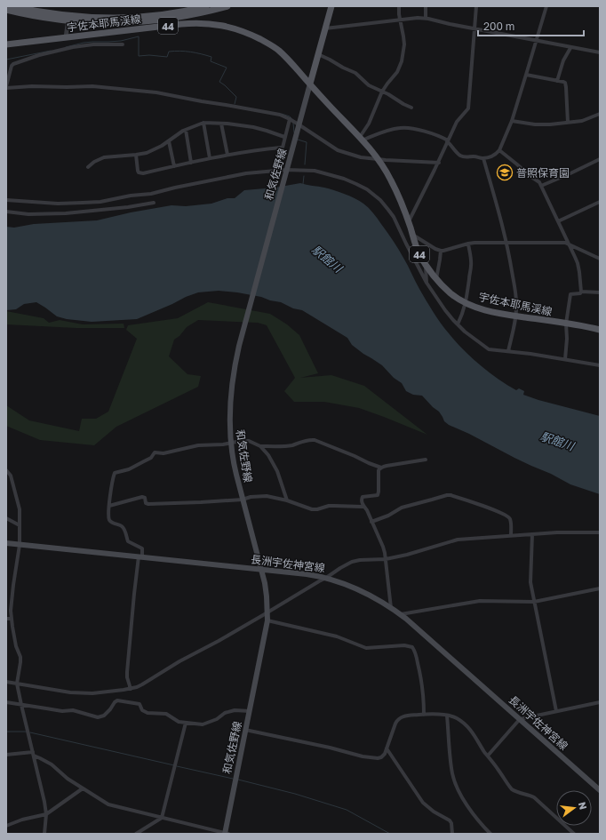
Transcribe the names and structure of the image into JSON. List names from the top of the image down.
{
  "streets": {
    "main road": [
      "宇佐本耶馬渓線",
      "44",
      "和気佐野線",
      "長洲宇佐神宮線"
    ]
  },
  "crossings": [
    ["宇佐本耶馬渓線", "和気佐野線"],
    ["和気佐野線", "長洲宇佐神宮線"]
  ],
  "water": ["駅館川"],
  "places": {
    "school or university": ["普照保育園"]
  },
  "scale_bar": "200 m",
  "north": "right"
}
